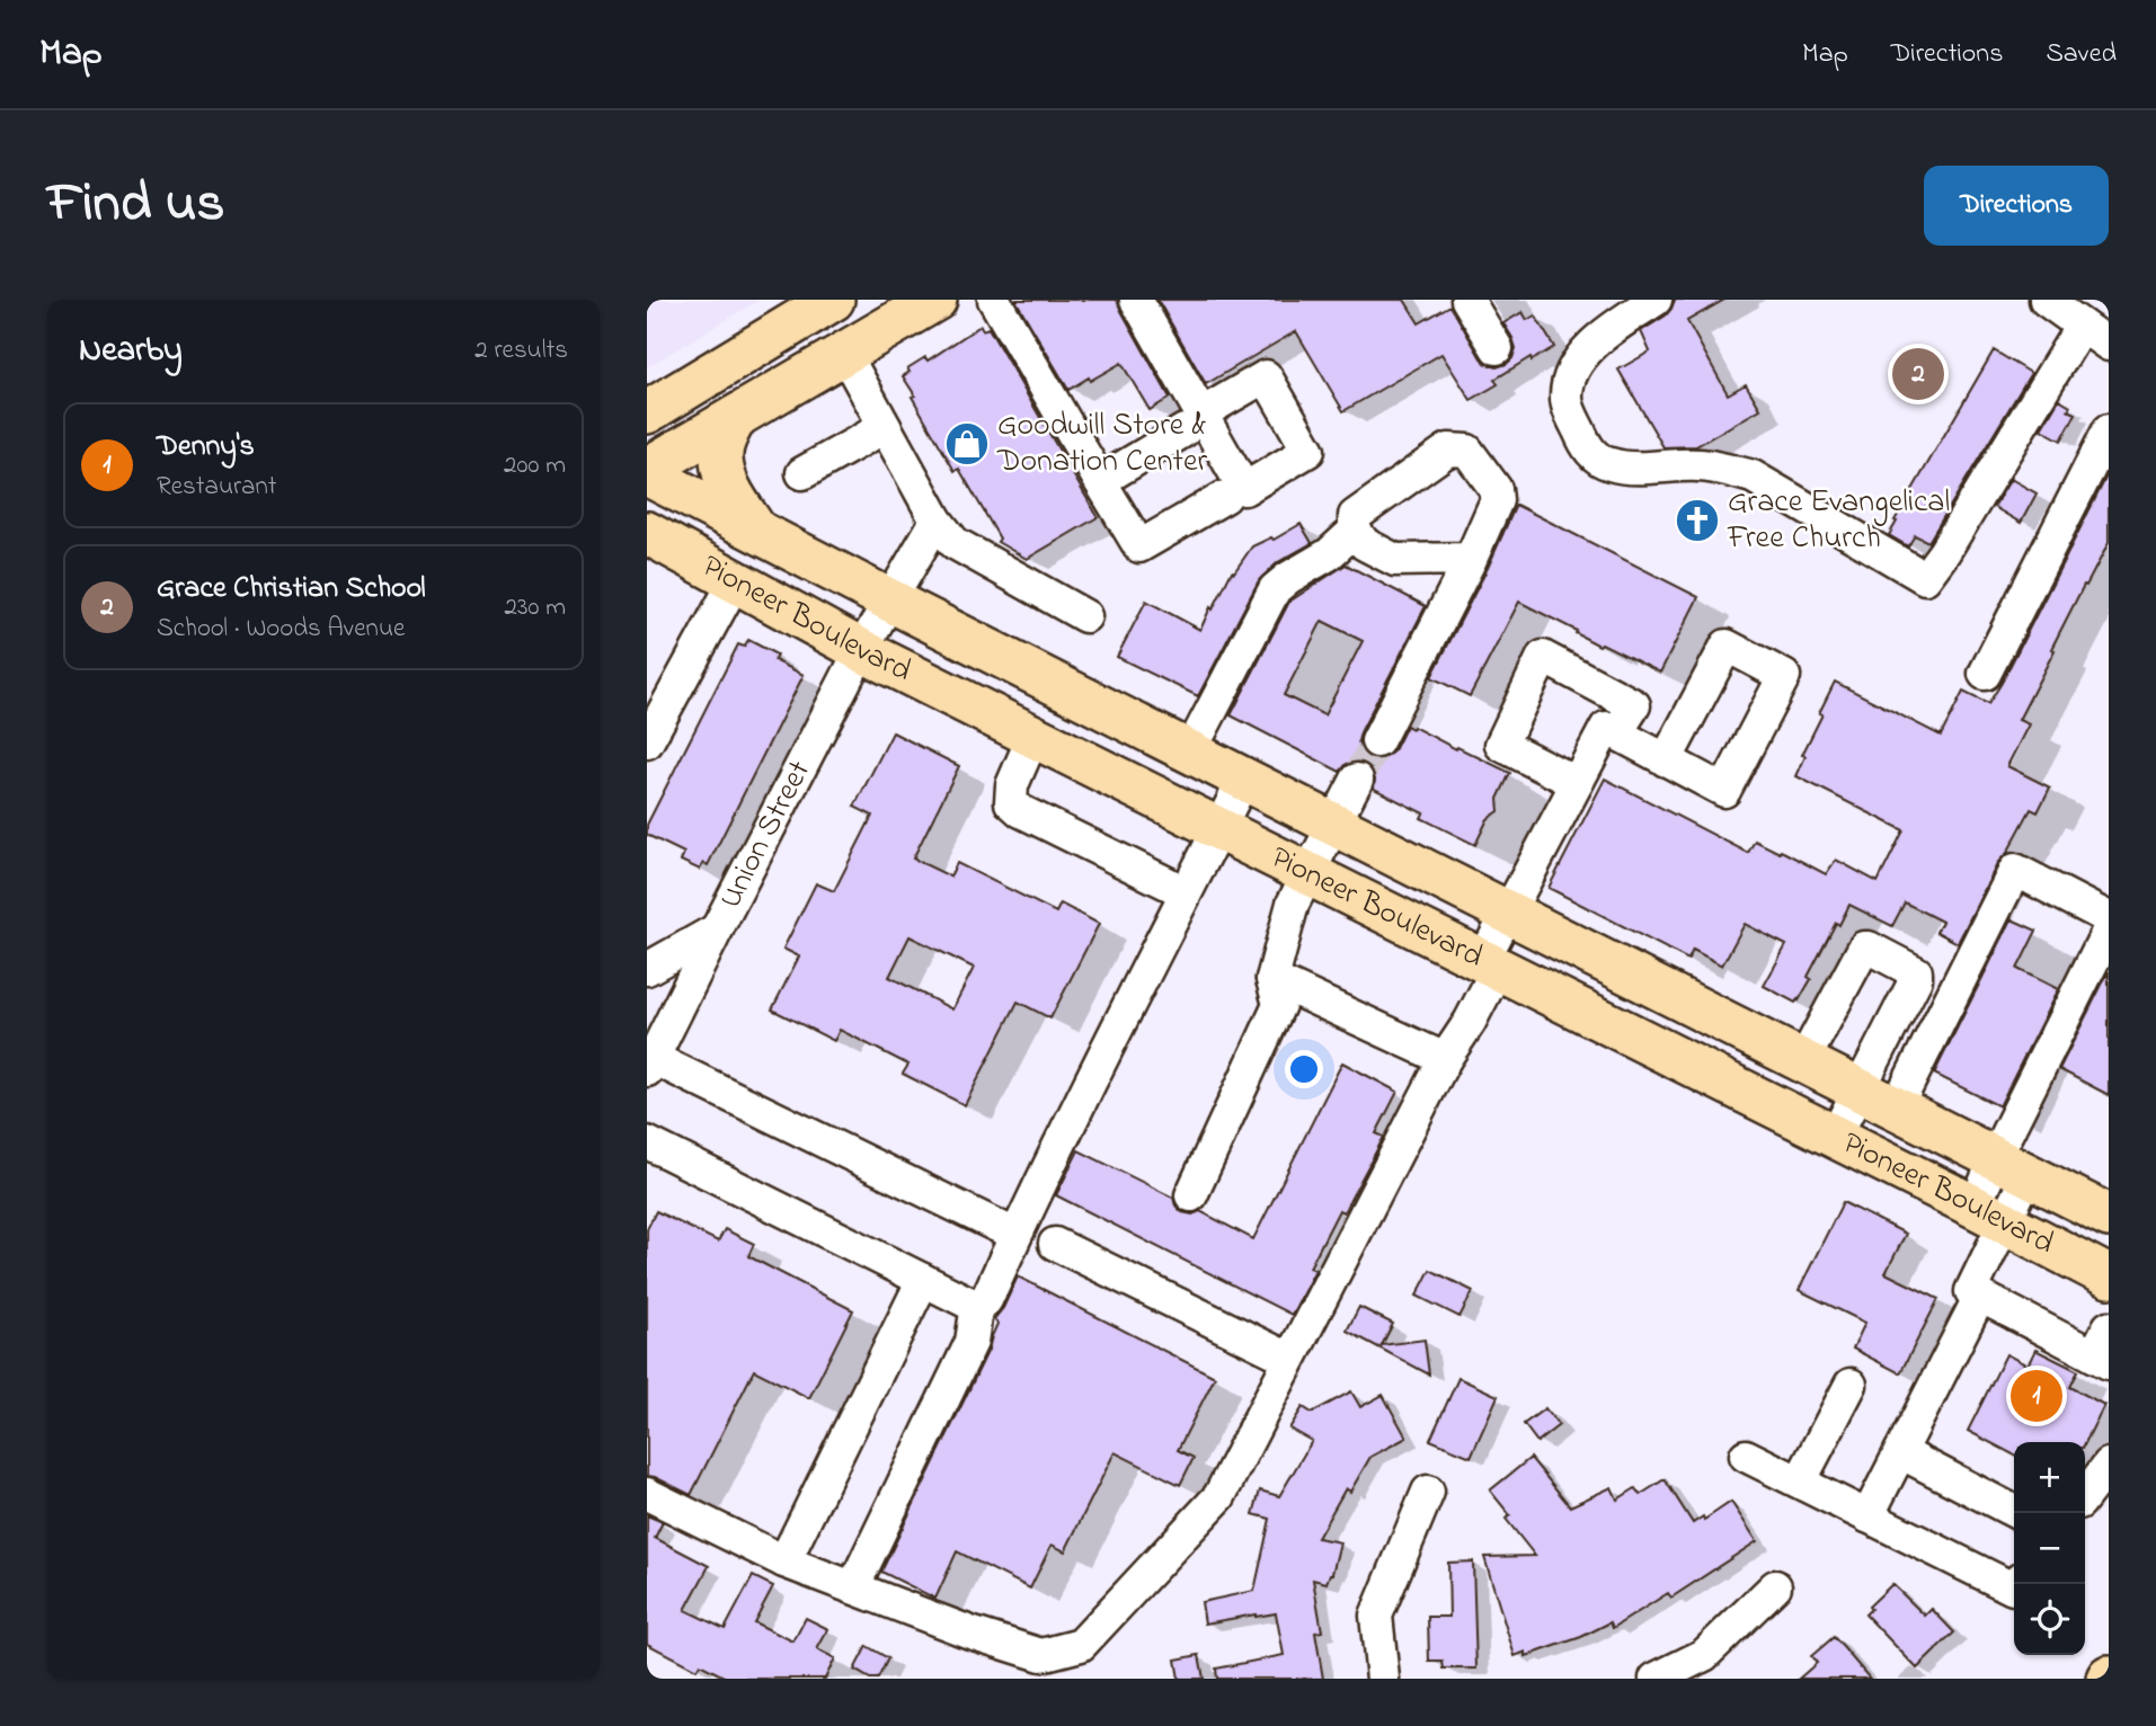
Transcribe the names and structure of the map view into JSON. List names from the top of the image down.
{
  "streets": {
    "main road": ["Pioneer Boulevard"],
    "street": ["Union Street"]
  },
  "crossings": [
    ["Pioneer Boulevard", "Union Street"]
  ],
  "places": {
    "shop": ["Goodwill Store & Donation Center"],
    "church": ["Grace Evangelical Free Church"]
  },
  "page": {
    "header": "Map",
    "nav": ["Map", "Directions", "Saved"],
    "title": "Find us",
    "buttons": "Directions",
    "heading": ["Nearby", "2 results"],
    "pins": ["2", "1"],
    "list": [
      {
        "mark": "1",
        "name": "Denny's",
        "note": "Restaurant",
        "value": "200 m"
      },
      {
        "mark": "2",
        "name": "Grace Christian School",
        "note": "School · Woods Avenue",
        "value": "230 m"
      }
    ],
    "map_buttons": ["+", "−"]
  }
}
